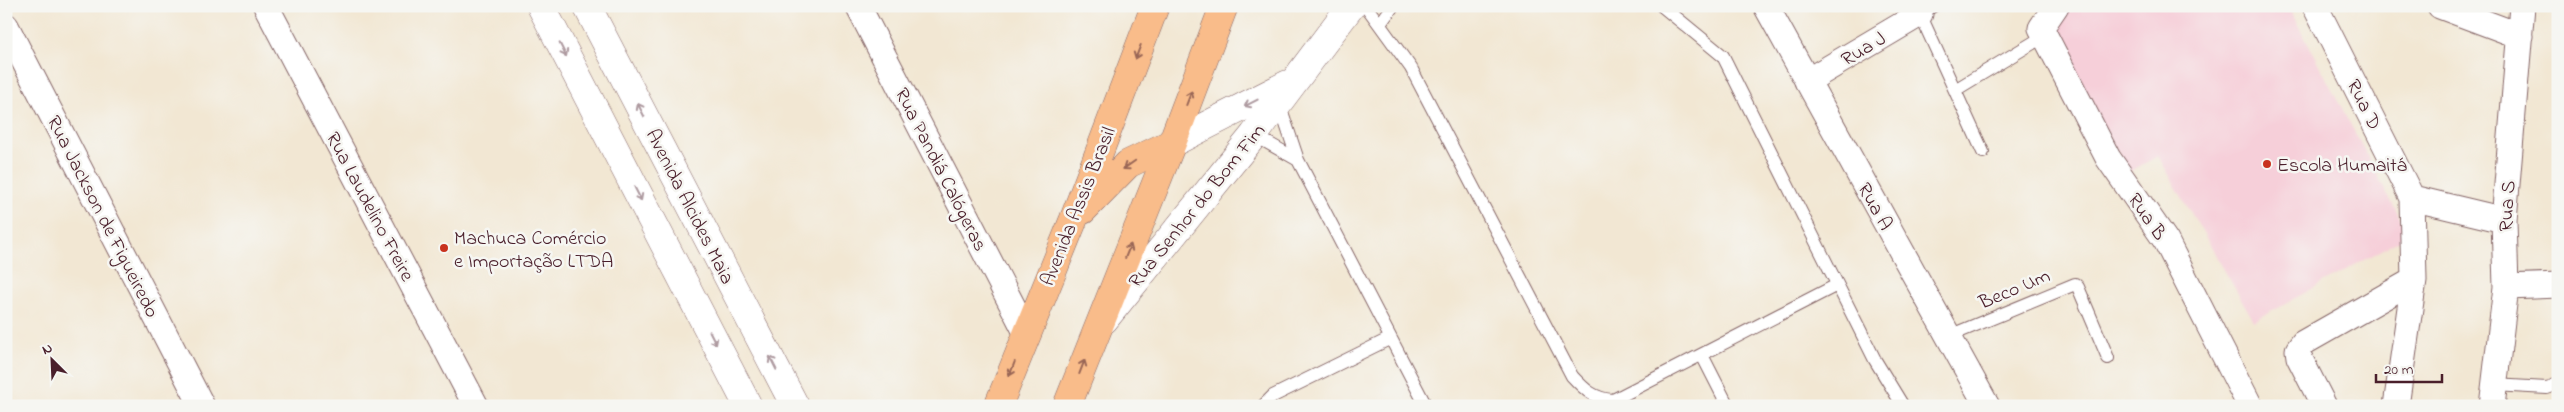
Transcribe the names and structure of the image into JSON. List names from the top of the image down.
{
  "streets": {
    "main road": ["Avenida Assis Brasil"],
    "street": [
      "Rua J",
      "Rua D",
      "Rua Pandiá Calógeras",
      "Rua Senhor do Bom Fim",
      "Rua Laudelino Freire",
      "Avenida Alcides Maia",
      "Rua A",
      "Rua S",
      "Rua Jackson de Figueiredo",
      "Rua B"
    ],
    "lane": ["Beco Um"]
  },
  "crossings": [
    ["Rua J", "Rua A"],
    ["Rua Pandiá Calógeras", "Avenida Assis Brasil"],
    ["Rua A", "Beco Um"]
  ],
  "places": ["Escola Humaitá", "Machuca Comércio e Importação LTDA"],
  "scale_bar": "20 m",
  "north": "top left"
}
